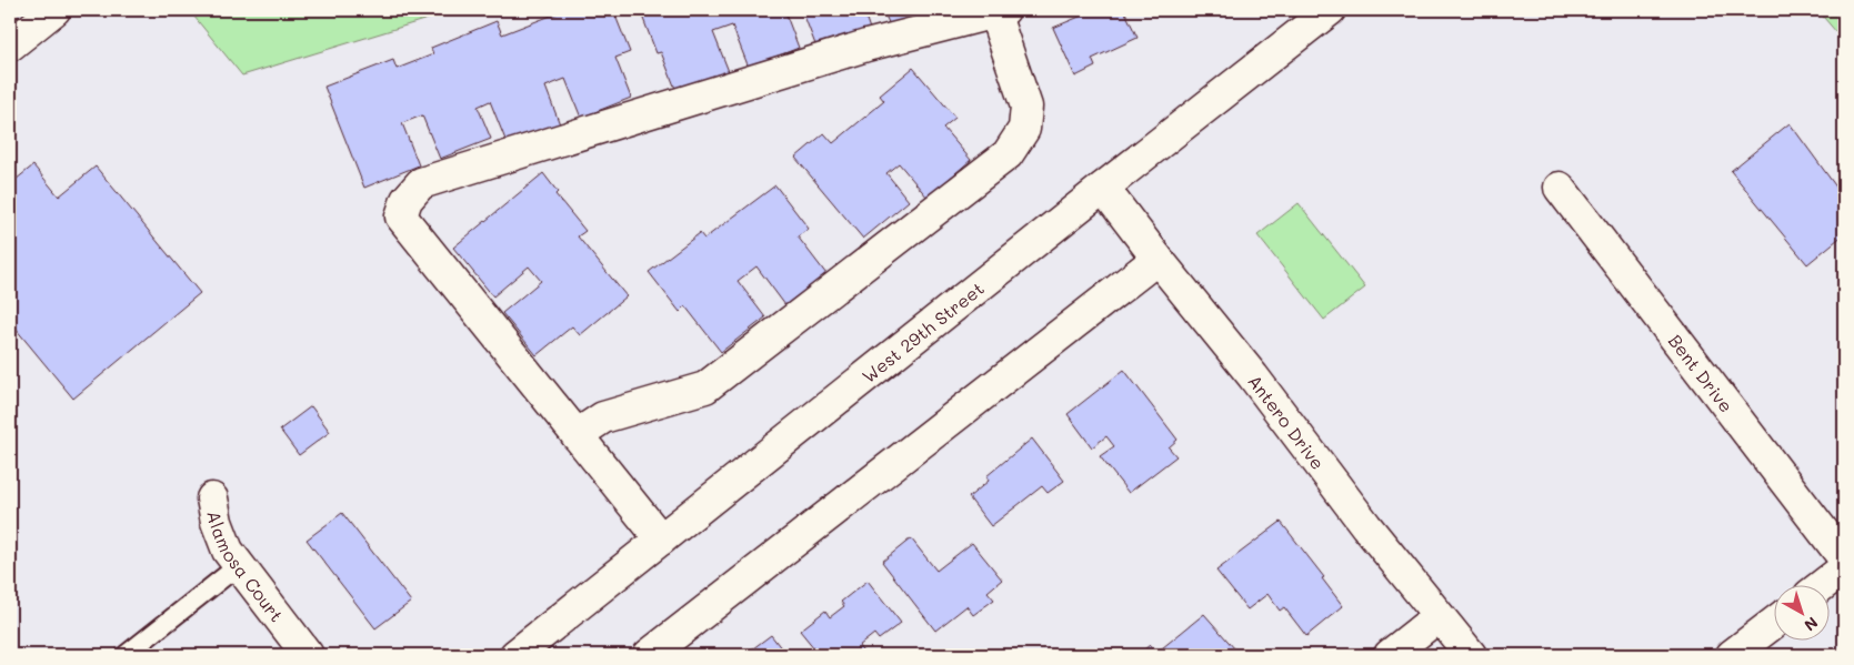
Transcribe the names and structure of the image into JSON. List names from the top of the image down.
{
  "streets": {
    "street": [
      "West 29th Street",
      "Bent Drive",
      "Antero Drive",
      "Alamosa Court"
    ]
  },
  "crossings": [
    ["West 29th Street", "Antero Drive"]
  ],
  "north": "bottom right"
}
